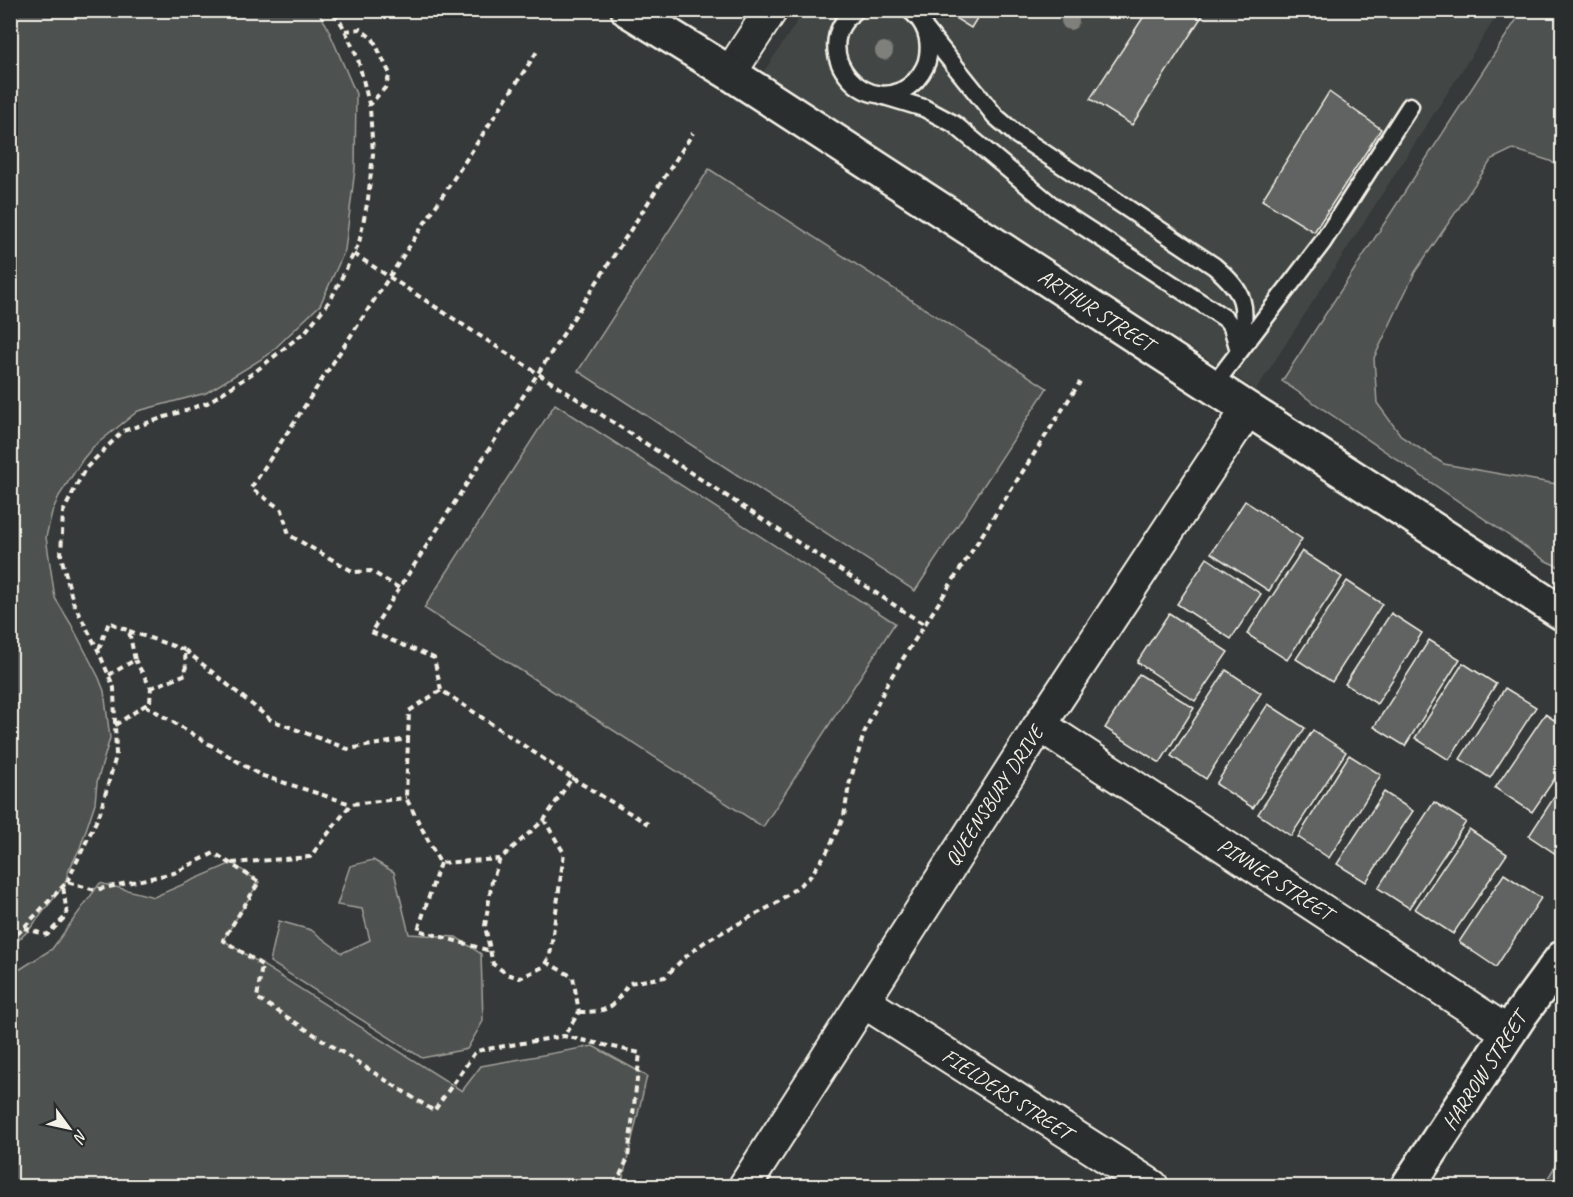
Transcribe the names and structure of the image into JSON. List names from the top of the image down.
{
  "streets": {
    "street": [
      "ARTHUR STREET",
      "QUEENSBURY DRIVE",
      "PINNER STREET",
      "HARROW STREET",
      "FIELDERS STREET"
    ]
  },
  "crossings": [
    ["ARTHUR STREET", "QUEENSBURY DRIVE"],
    ["QUEENSBURY DRIVE", "PINNER STREET"],
    ["QUEENSBURY DRIVE", "FIELDERS STREET"],
    ["PINNER STREET", "HARROW STREET"]
  ],
  "north": "bottom right"
}
